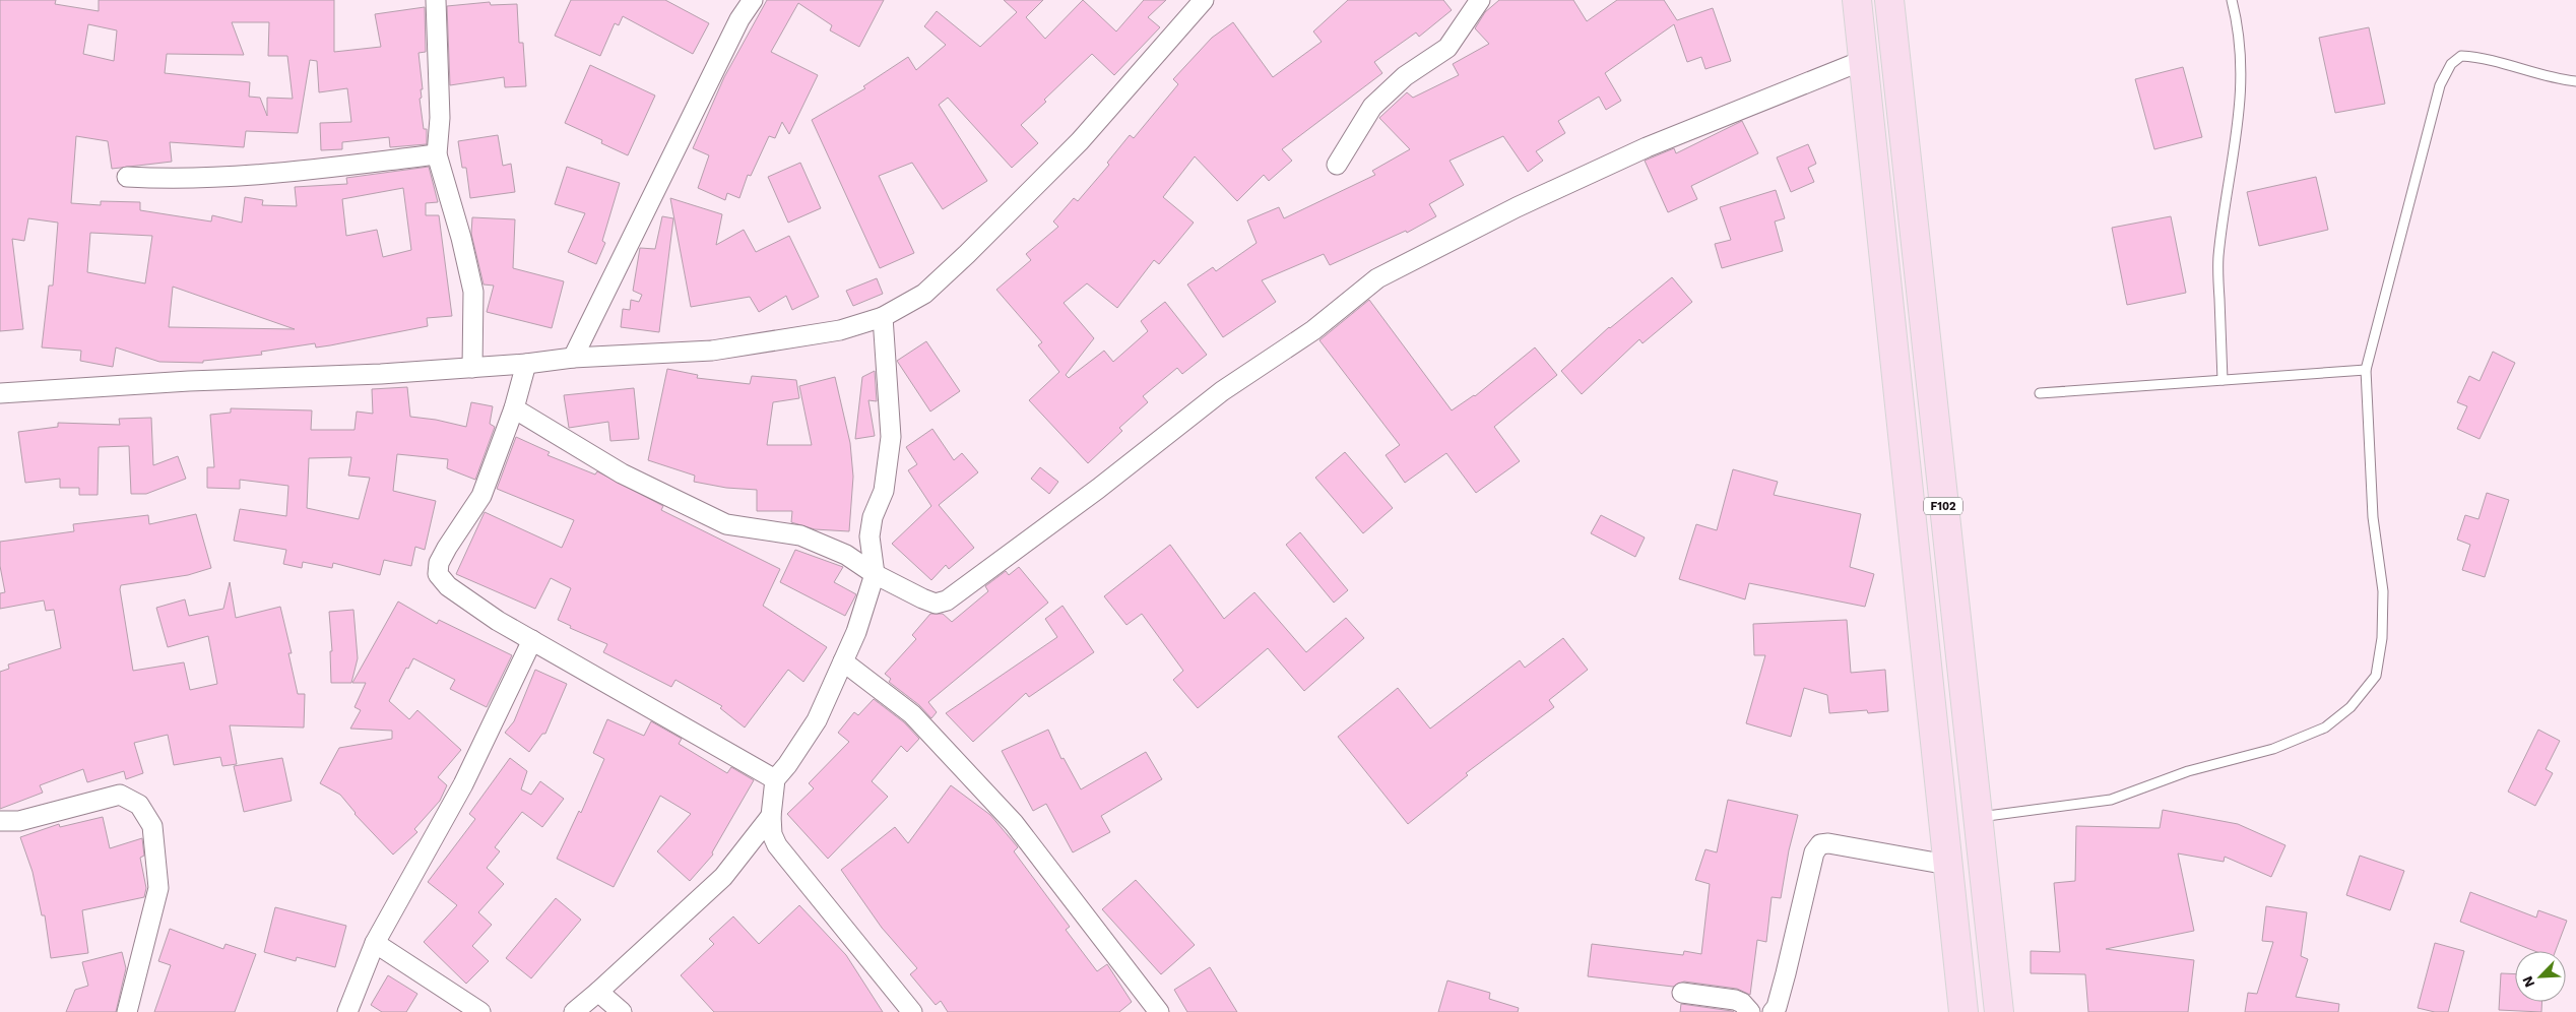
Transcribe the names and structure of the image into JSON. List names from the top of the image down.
{
  "streets": {
    "main road": ["F102"]
  },
  "north": "bottom left"
}
